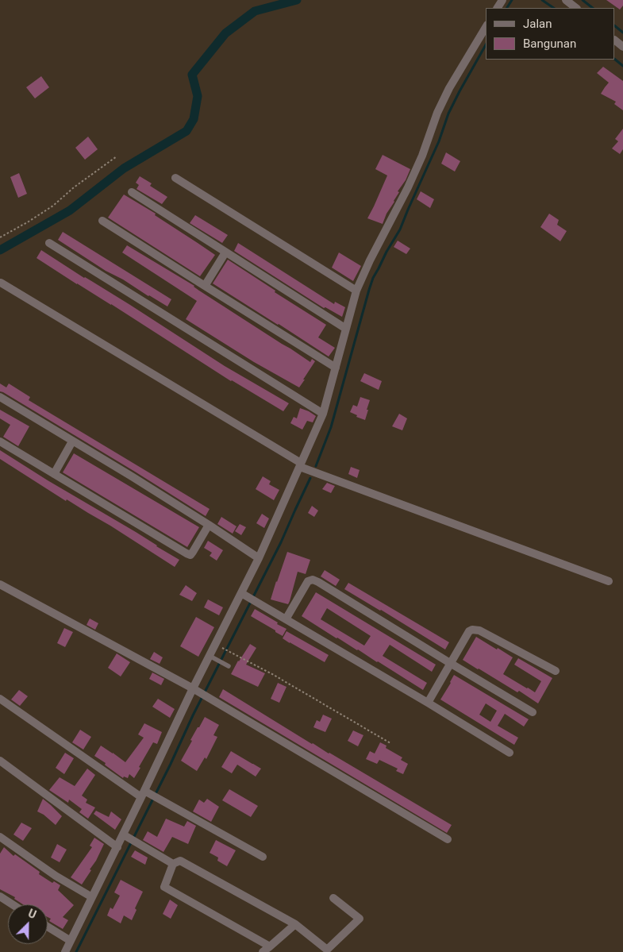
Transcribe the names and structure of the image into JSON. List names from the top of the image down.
{
  "legend": ["Jalan", "Bangunan"],
  "north": "top right"
}
